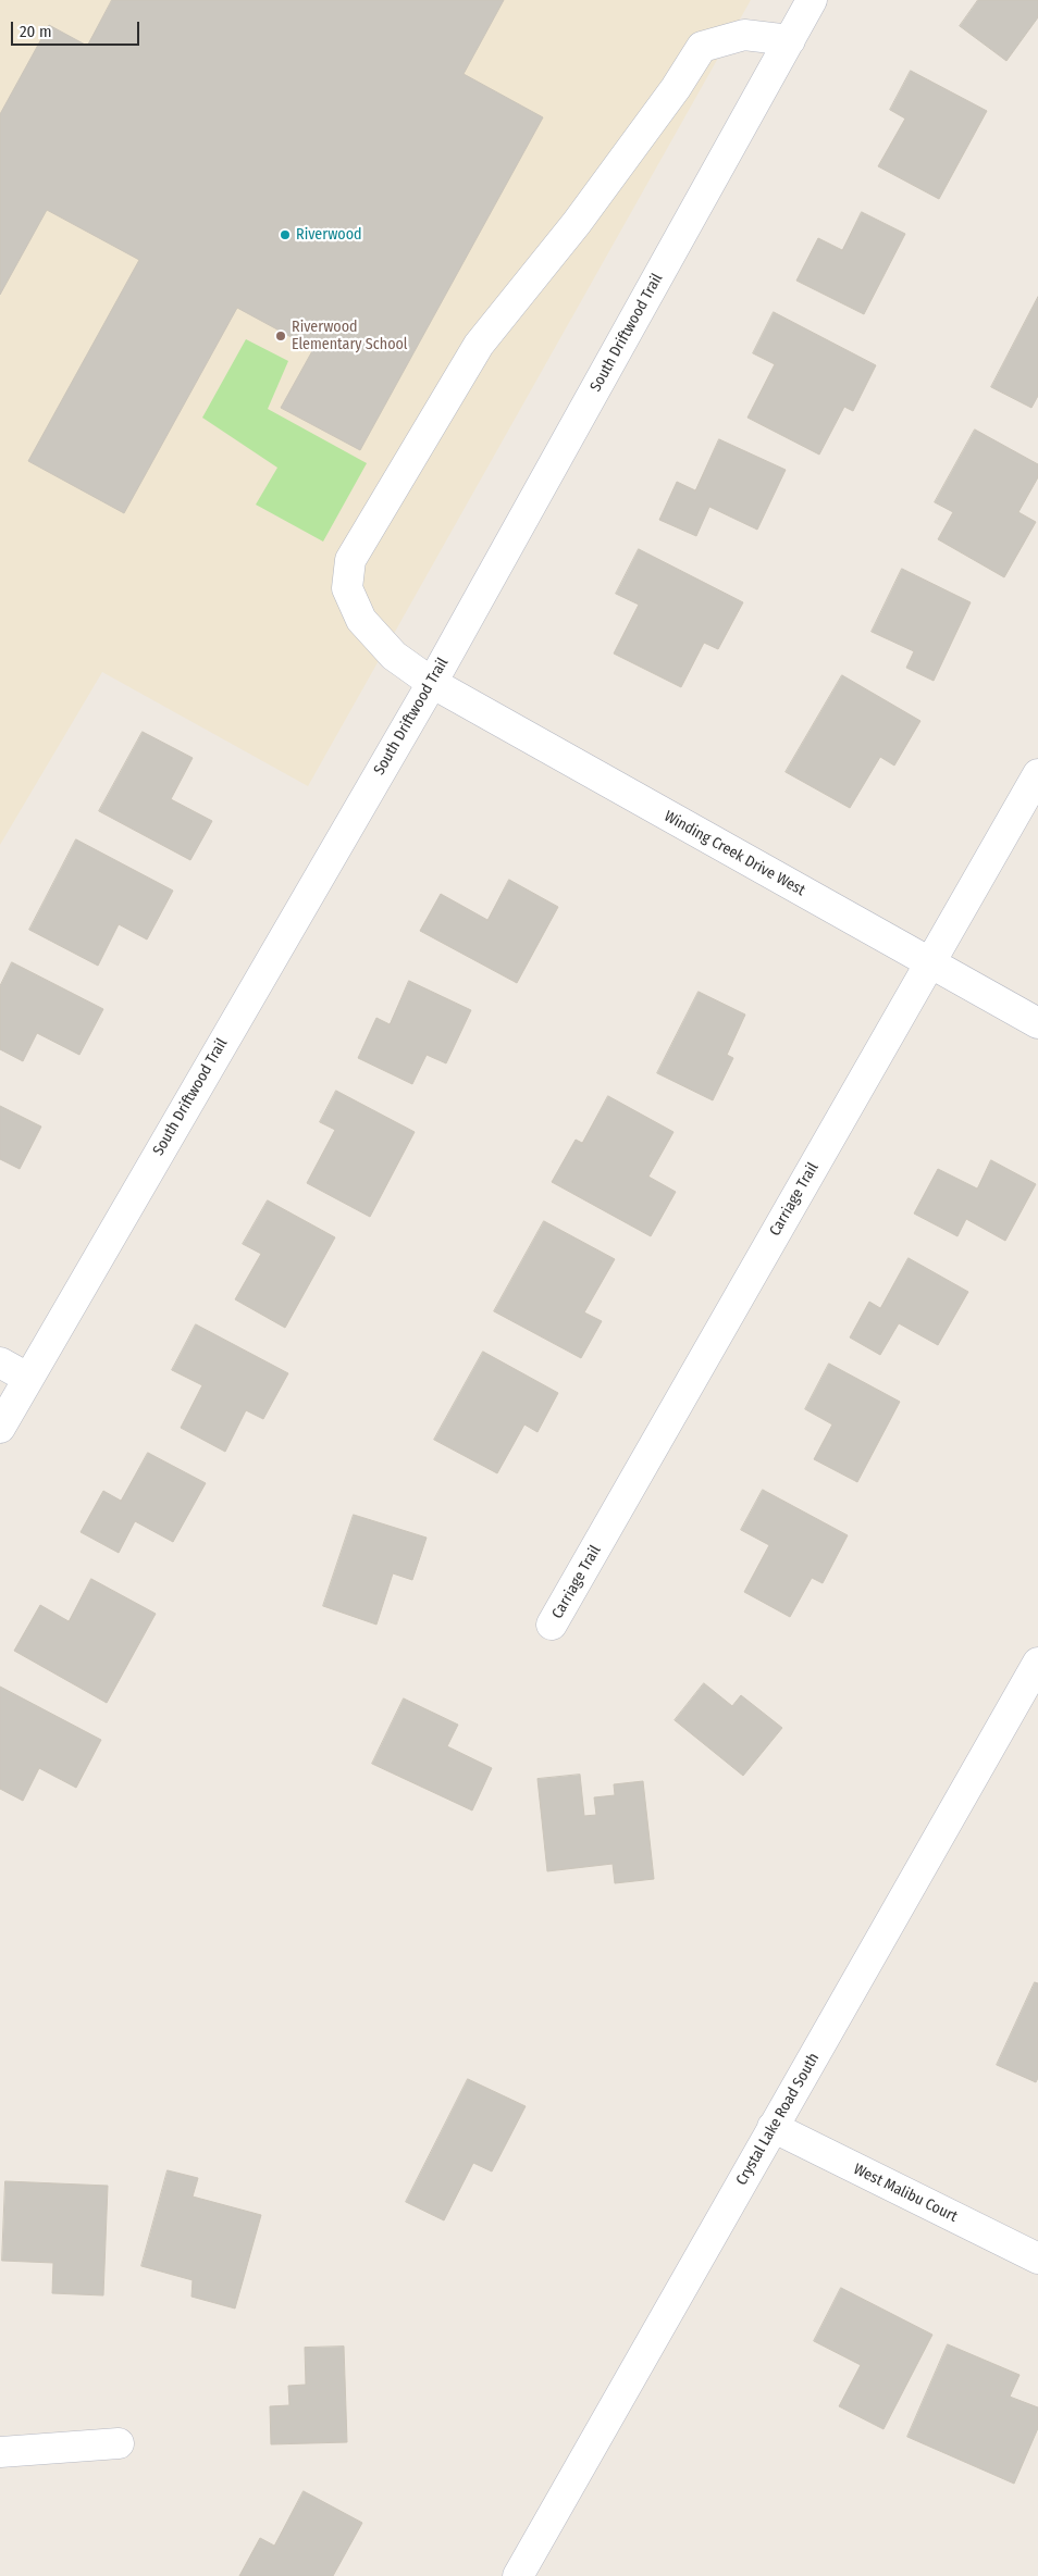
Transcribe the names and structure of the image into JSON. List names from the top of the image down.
{
  "streets": {
    "street": [
      "South Driftwood Trail",
      "Winding Creek Drive West",
      "Carriage Trail",
      "Crystal Lake Road South",
      "West Malibu Court"
    ]
  },
  "crossings": [
    ["South Driftwood Trail", "Winding Creek Drive West"],
    ["Winding Creek Drive West", "Carriage Trail"],
    ["Crystal Lake Road South", "West Malibu Court"]
  ],
  "places": ["Riverwood", "Riverwood Elementary School"],
  "scale_bar": "20 m"
}
